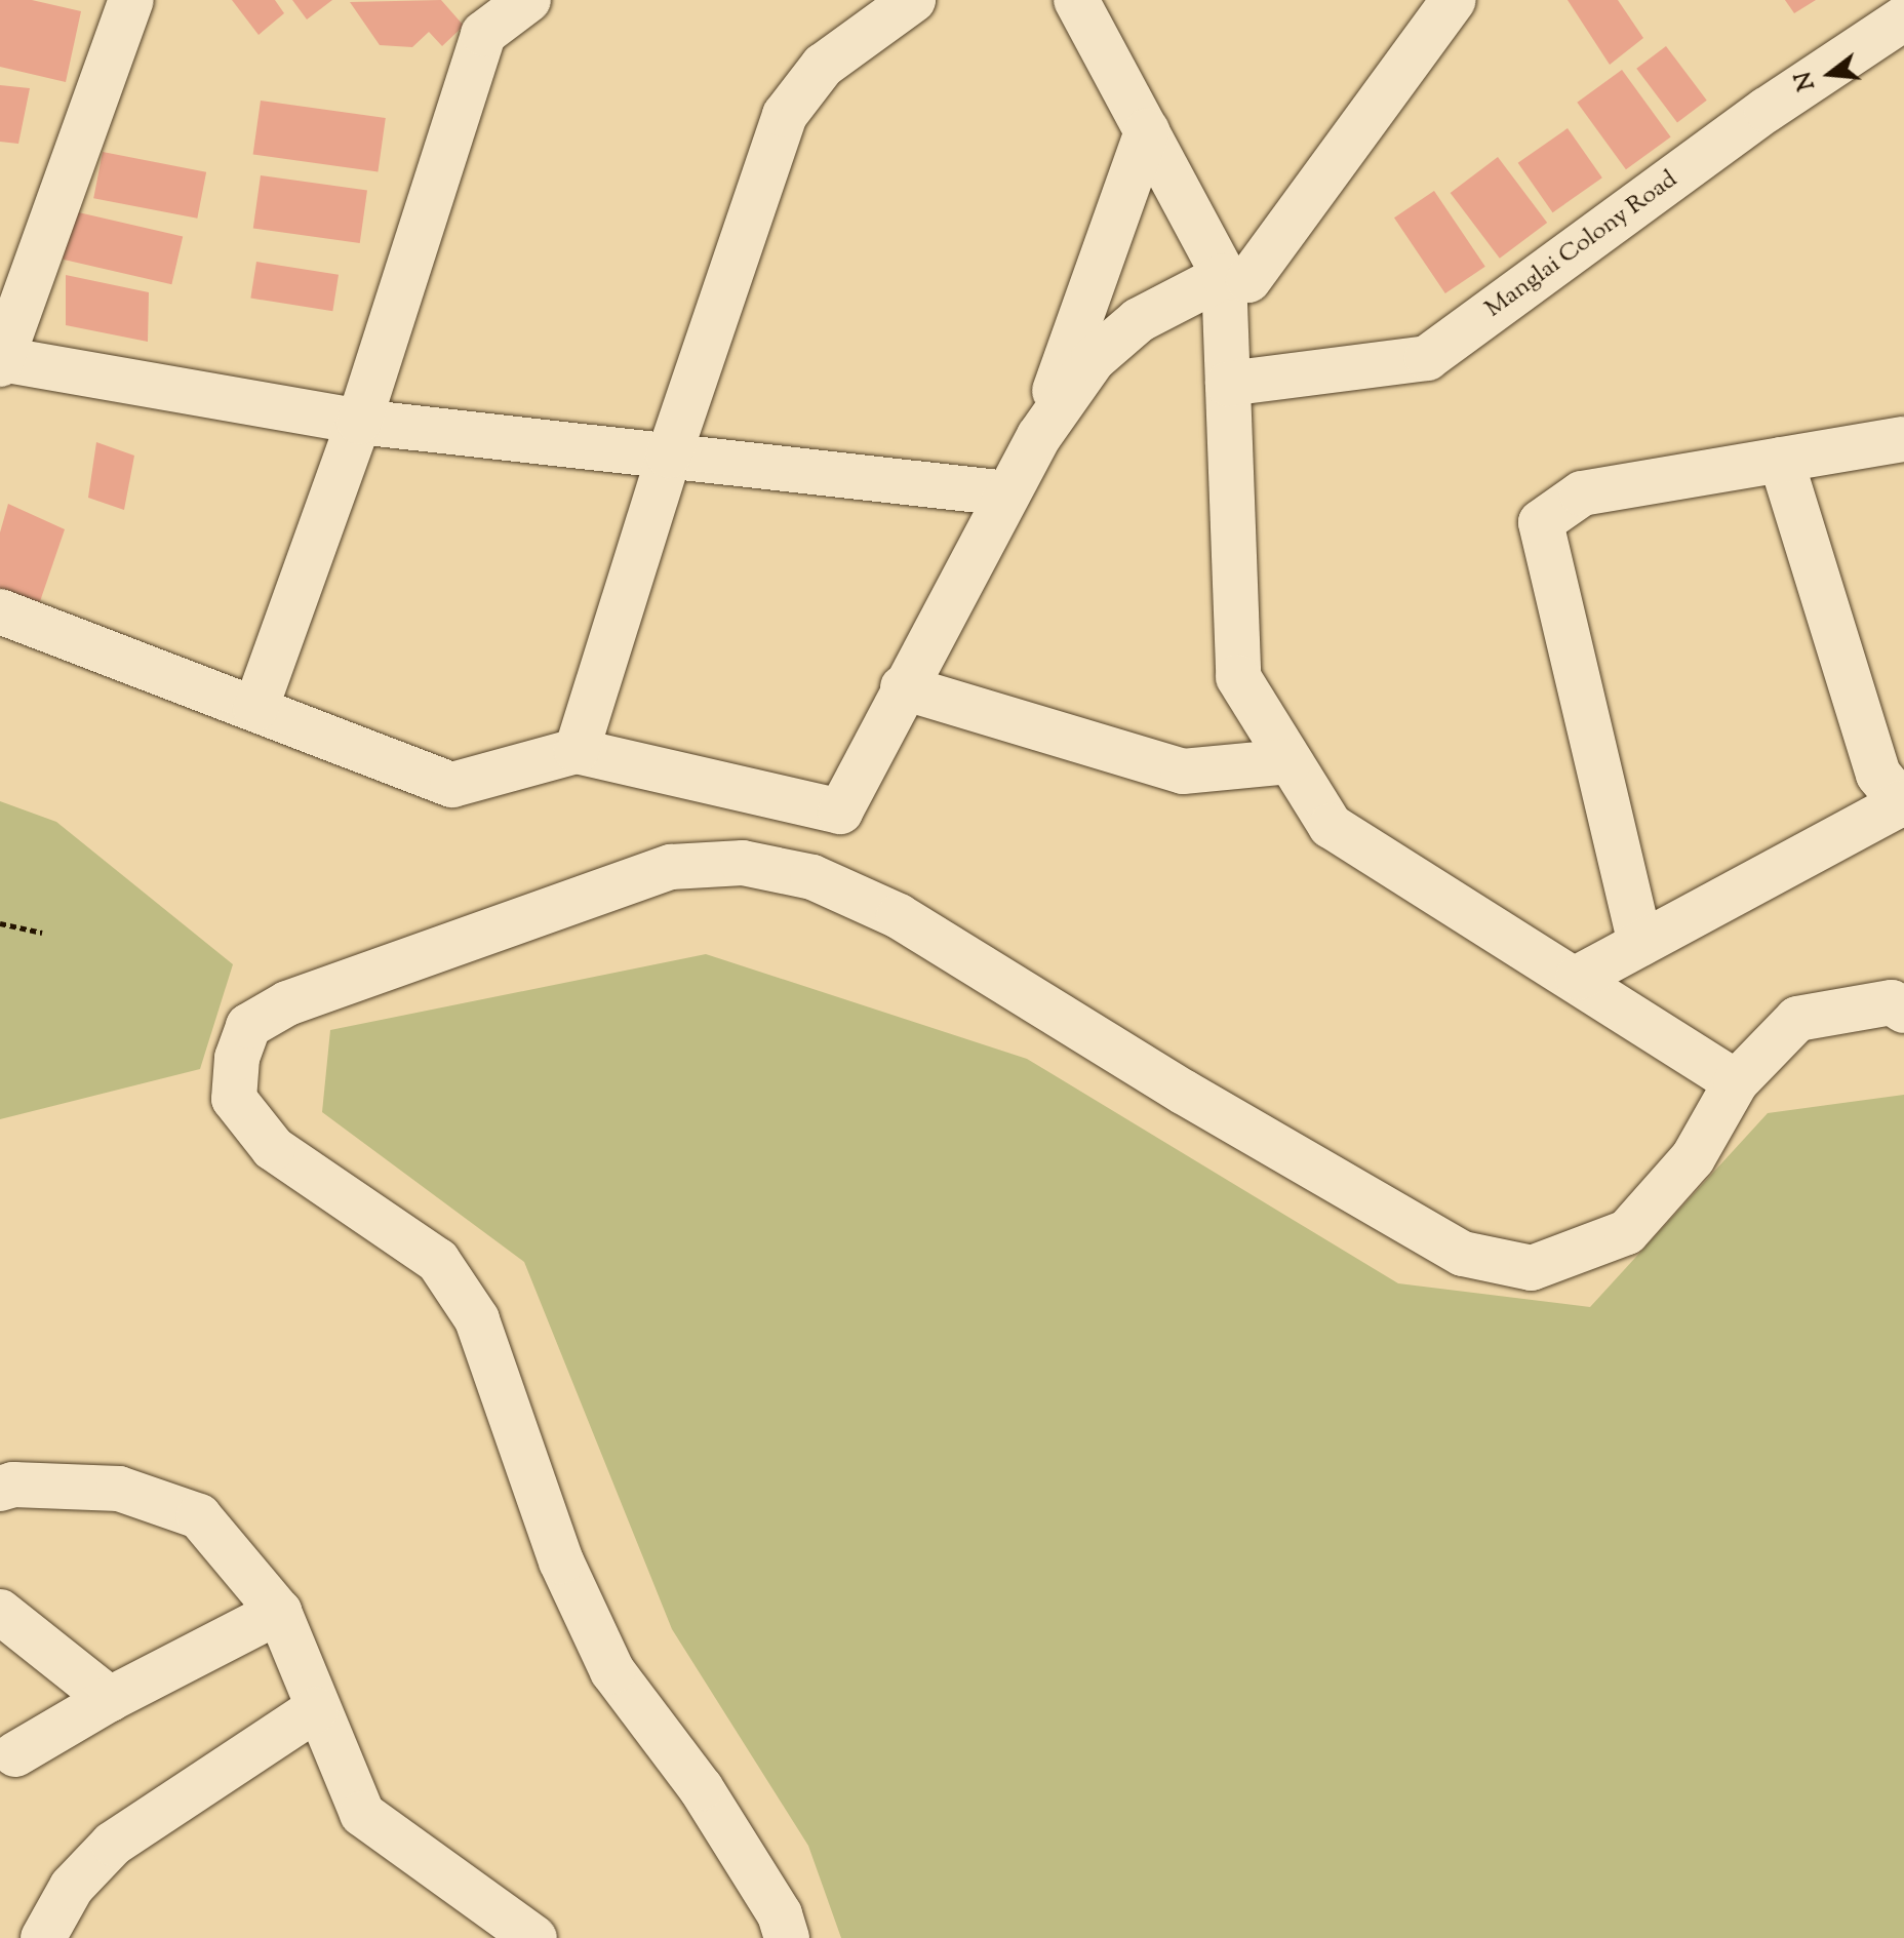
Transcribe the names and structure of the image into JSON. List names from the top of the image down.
{
  "streets": {
    "street": ["Manglai Colony Road"]
  },
  "north": "left"
}
